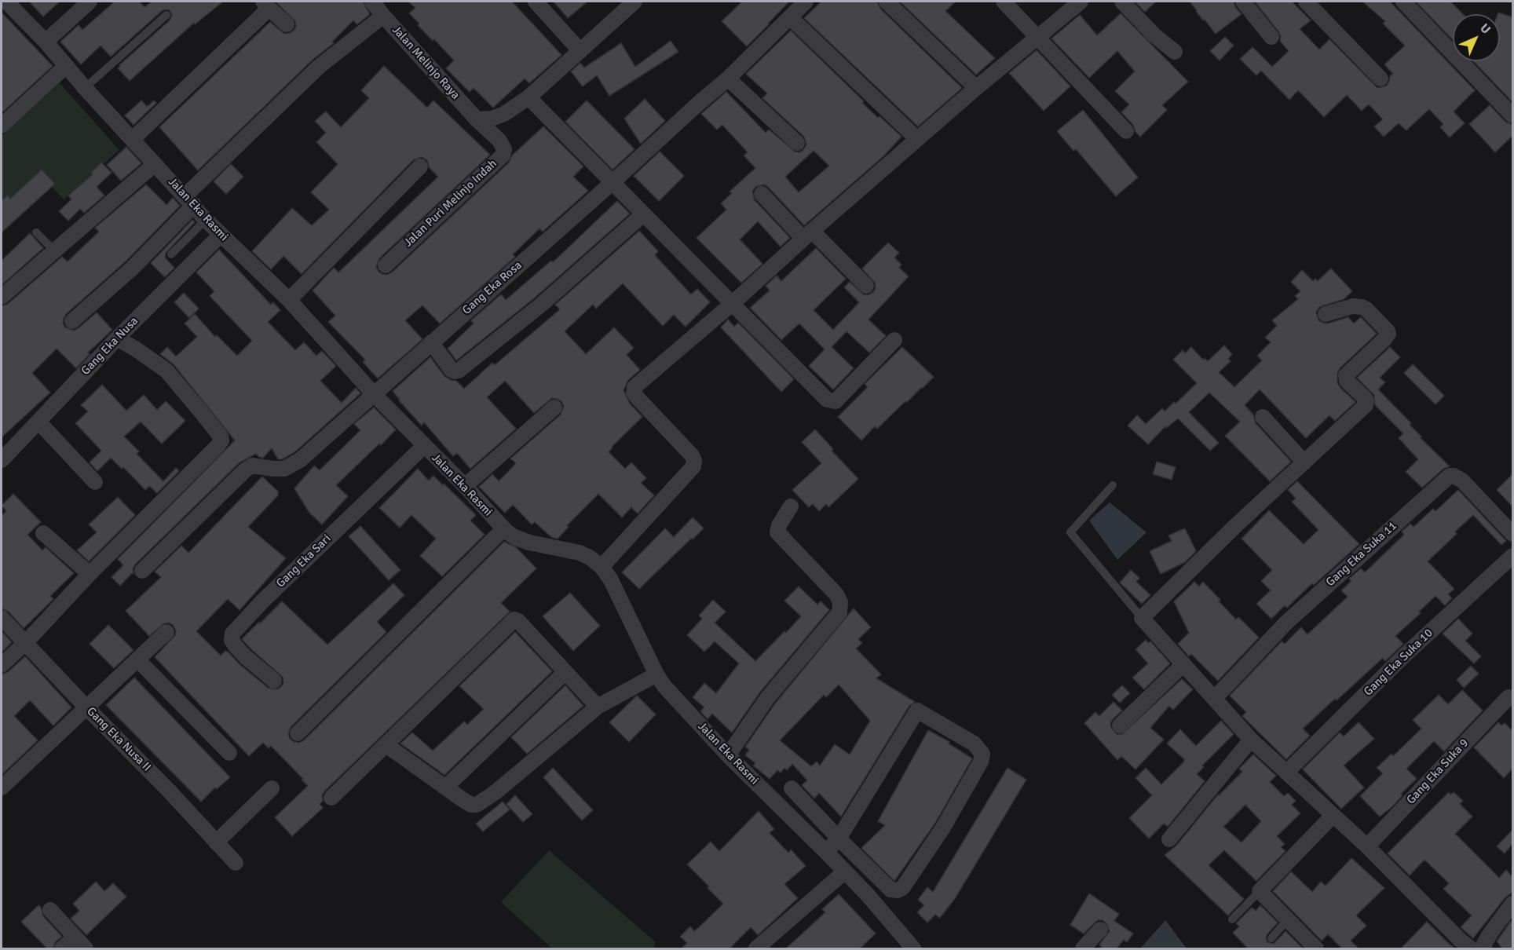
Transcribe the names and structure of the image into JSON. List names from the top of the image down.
{
  "streets": {
    "street": [
      "Jalan Melinjo Raya",
      "Jalan Puri Melinjo Indah",
      "Jalan Eka Rasmi",
      "Gang Eka Rosa",
      "Gang Eka Nusa",
      "Gang Eka Suka 11",
      "Gang Eka Sari",
      "Gang Eka Suka 10",
      "Gang Eka Nusa II",
      "Gang Eka Suka 9"
    ]
  },
  "crossings": [
    ["Jalan Melinjo Raya", "Jalan Puri Melinjo Indah"],
    ["Jalan Melinjo Raya", "Jalan Eka Rasmi"],
    ["Jalan Eka Rasmi", "Gang Eka Rosa"],
    ["Jalan Eka Rasmi", "Gang Eka Nusa"],
    ["Jalan Eka Rasmi", "Gang Eka Sari"]
  ],
  "north": "top right"
}
